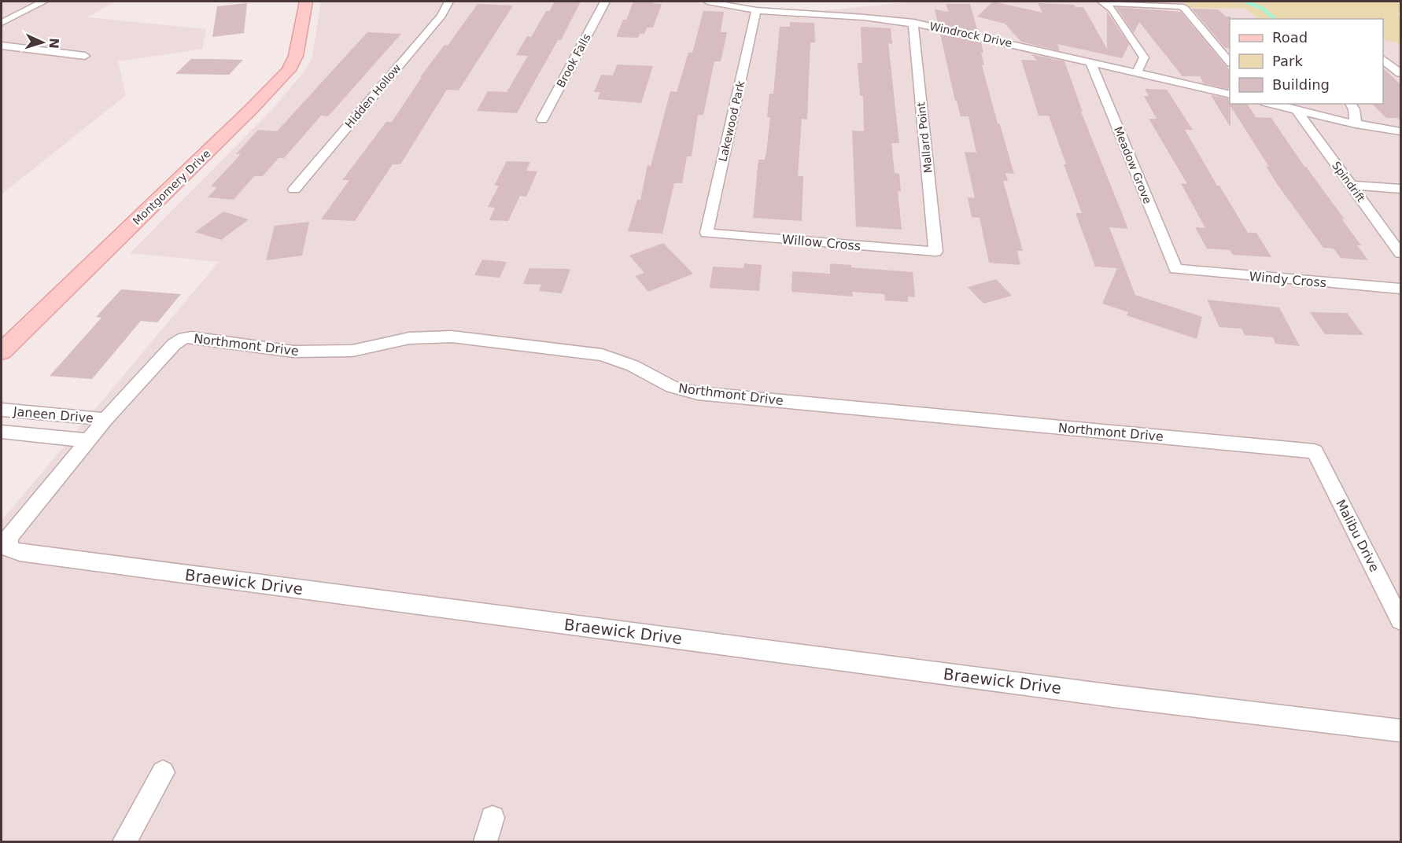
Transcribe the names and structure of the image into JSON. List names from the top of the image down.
{
  "streets": {
    "main road": ["Montgomery Drive"],
    "street": [
      "Windrock Drive",
      "Brook Falls",
      "Hidden Hollow",
      "Lakewood Park",
      "Mallard Point",
      "Meadow Grove",
      "Spindrift",
      "Willow Cross",
      "Windy Cross",
      "Northmont Drive",
      "Janeen Drive",
      "Malibu Drive",
      "Braewick Drive"
    ]
  },
  "crossings": [
    ["Windrock Drive", "Lakewood Park"],
    ["Windrock Drive", "Mallard Point"],
    ["Windrock Drive", "Meadow Grove"],
    ["Lakewood Park", "Willow Cross"],
    ["Mallard Point", "Willow Cross"],
    ["Meadow Grove", "Windy Cross"],
    ["Northmont Drive", "Janeen Drive"],
    ["Northmont Drive", "Malibu Drive"],
    ["Northmont Drive", "Braewick Drive"],
    ["Janeen Drive", "Braewick Drive"]
  ],
  "legend": ["Road", "Park", "Building"],
  "north": "right"
}
